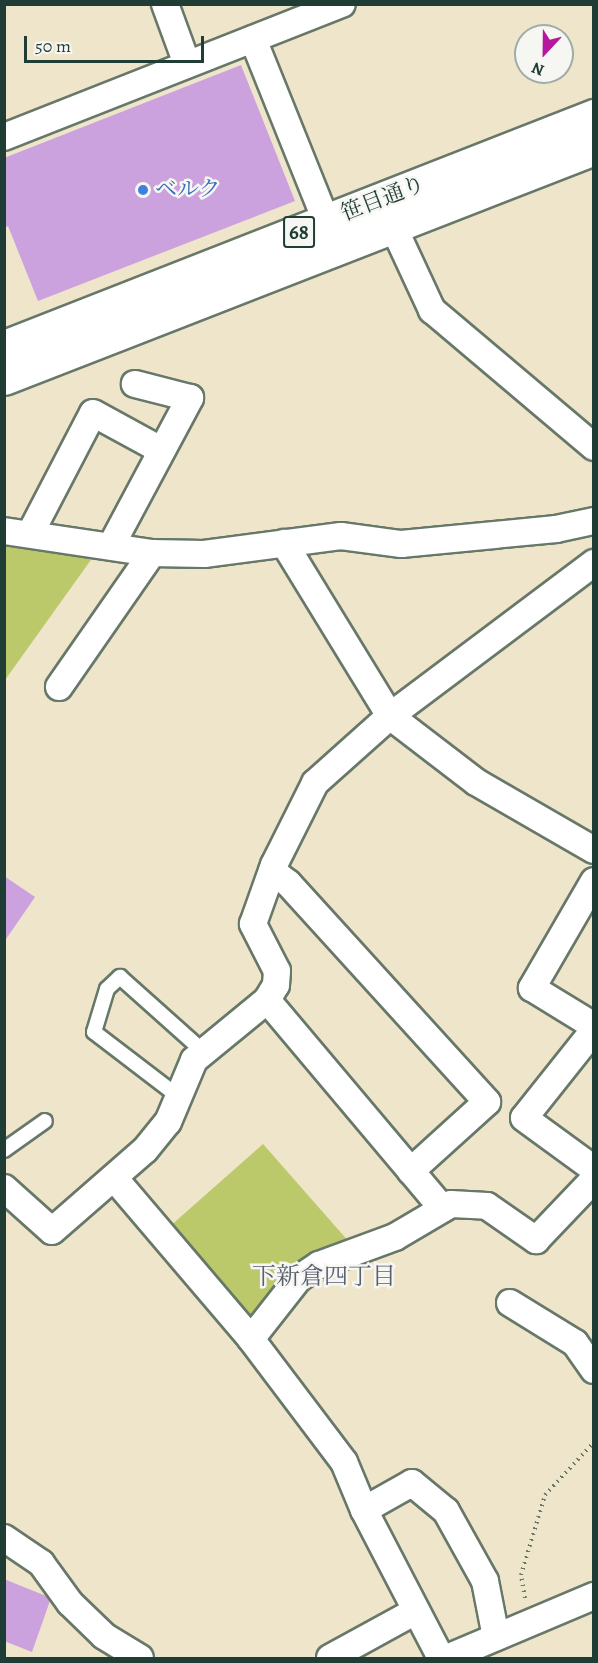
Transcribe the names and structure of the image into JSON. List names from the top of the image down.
{
  "streets": {
    "main road": ["笹目通り", "68"]
  },
  "districts": ["下新倉四丁目"],
  "places": ["ベルク"],
  "scale_bar": "50 m",
  "north": "bottom"
}
